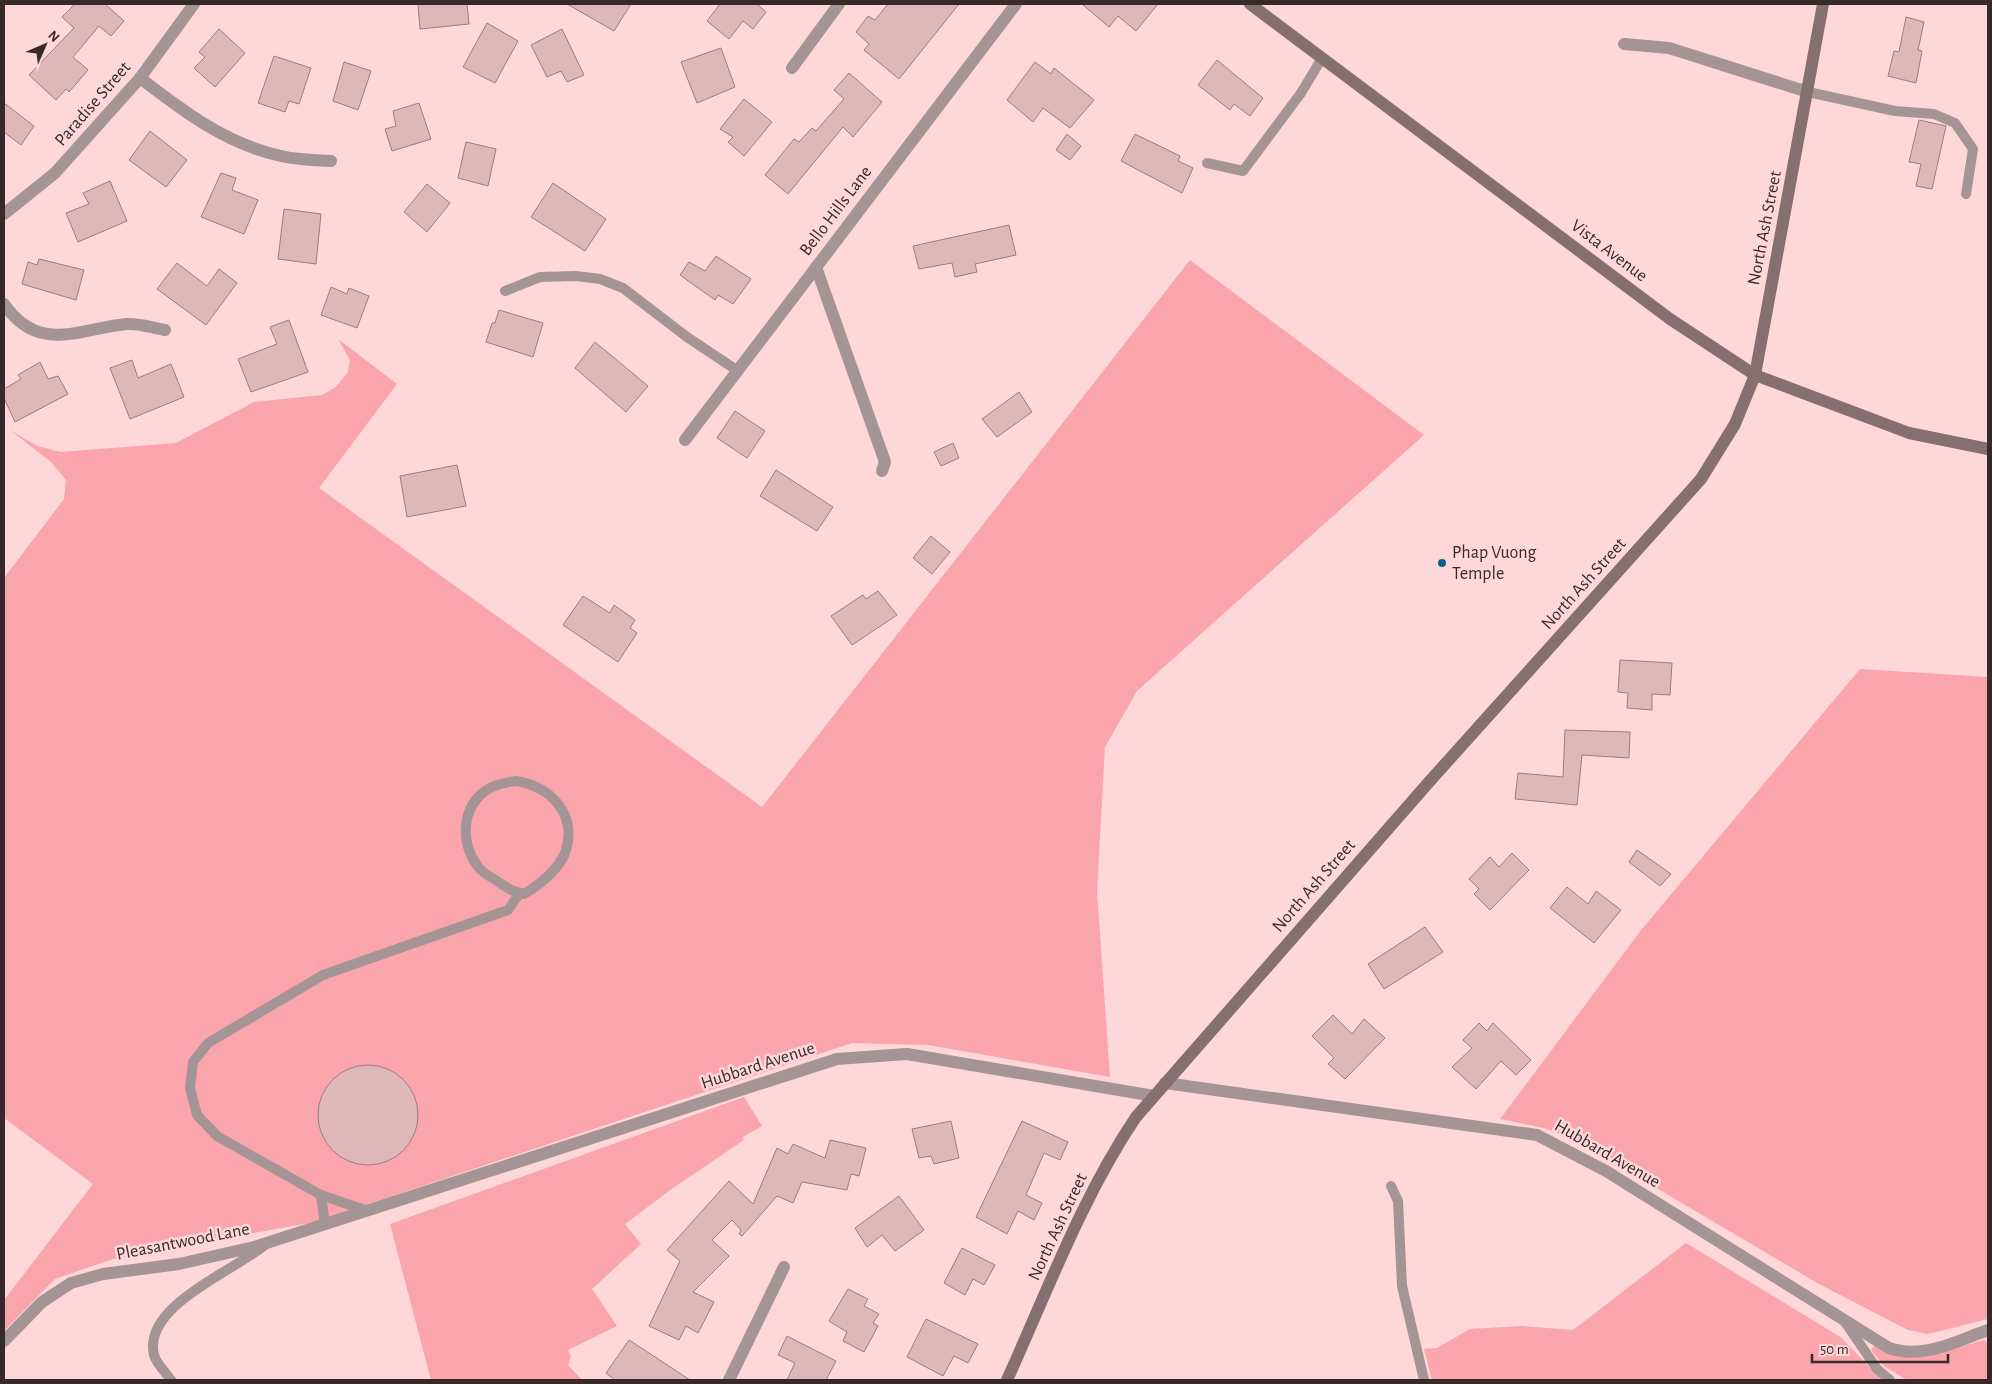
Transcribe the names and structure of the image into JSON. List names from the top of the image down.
{
  "streets": {
    "main road": ["North Ash Street", "Vista Avenue"],
    "street": [
      "Paradise Street",
      "Bello Hills Lane",
      "Hubbard Avenue",
      "Pleasantwood Lane"
    ]
  },
  "crossings": [
    ["North Ash Street", "Vista Avenue"],
    ["North Ash Street", "Hubbard Avenue"],
    ["Hubbard Avenue", "Pleasantwood Lane"]
  ],
  "places": ["Phap Vuong Temple"],
  "scale_bar": "50 m",
  "north": "top right"
}
